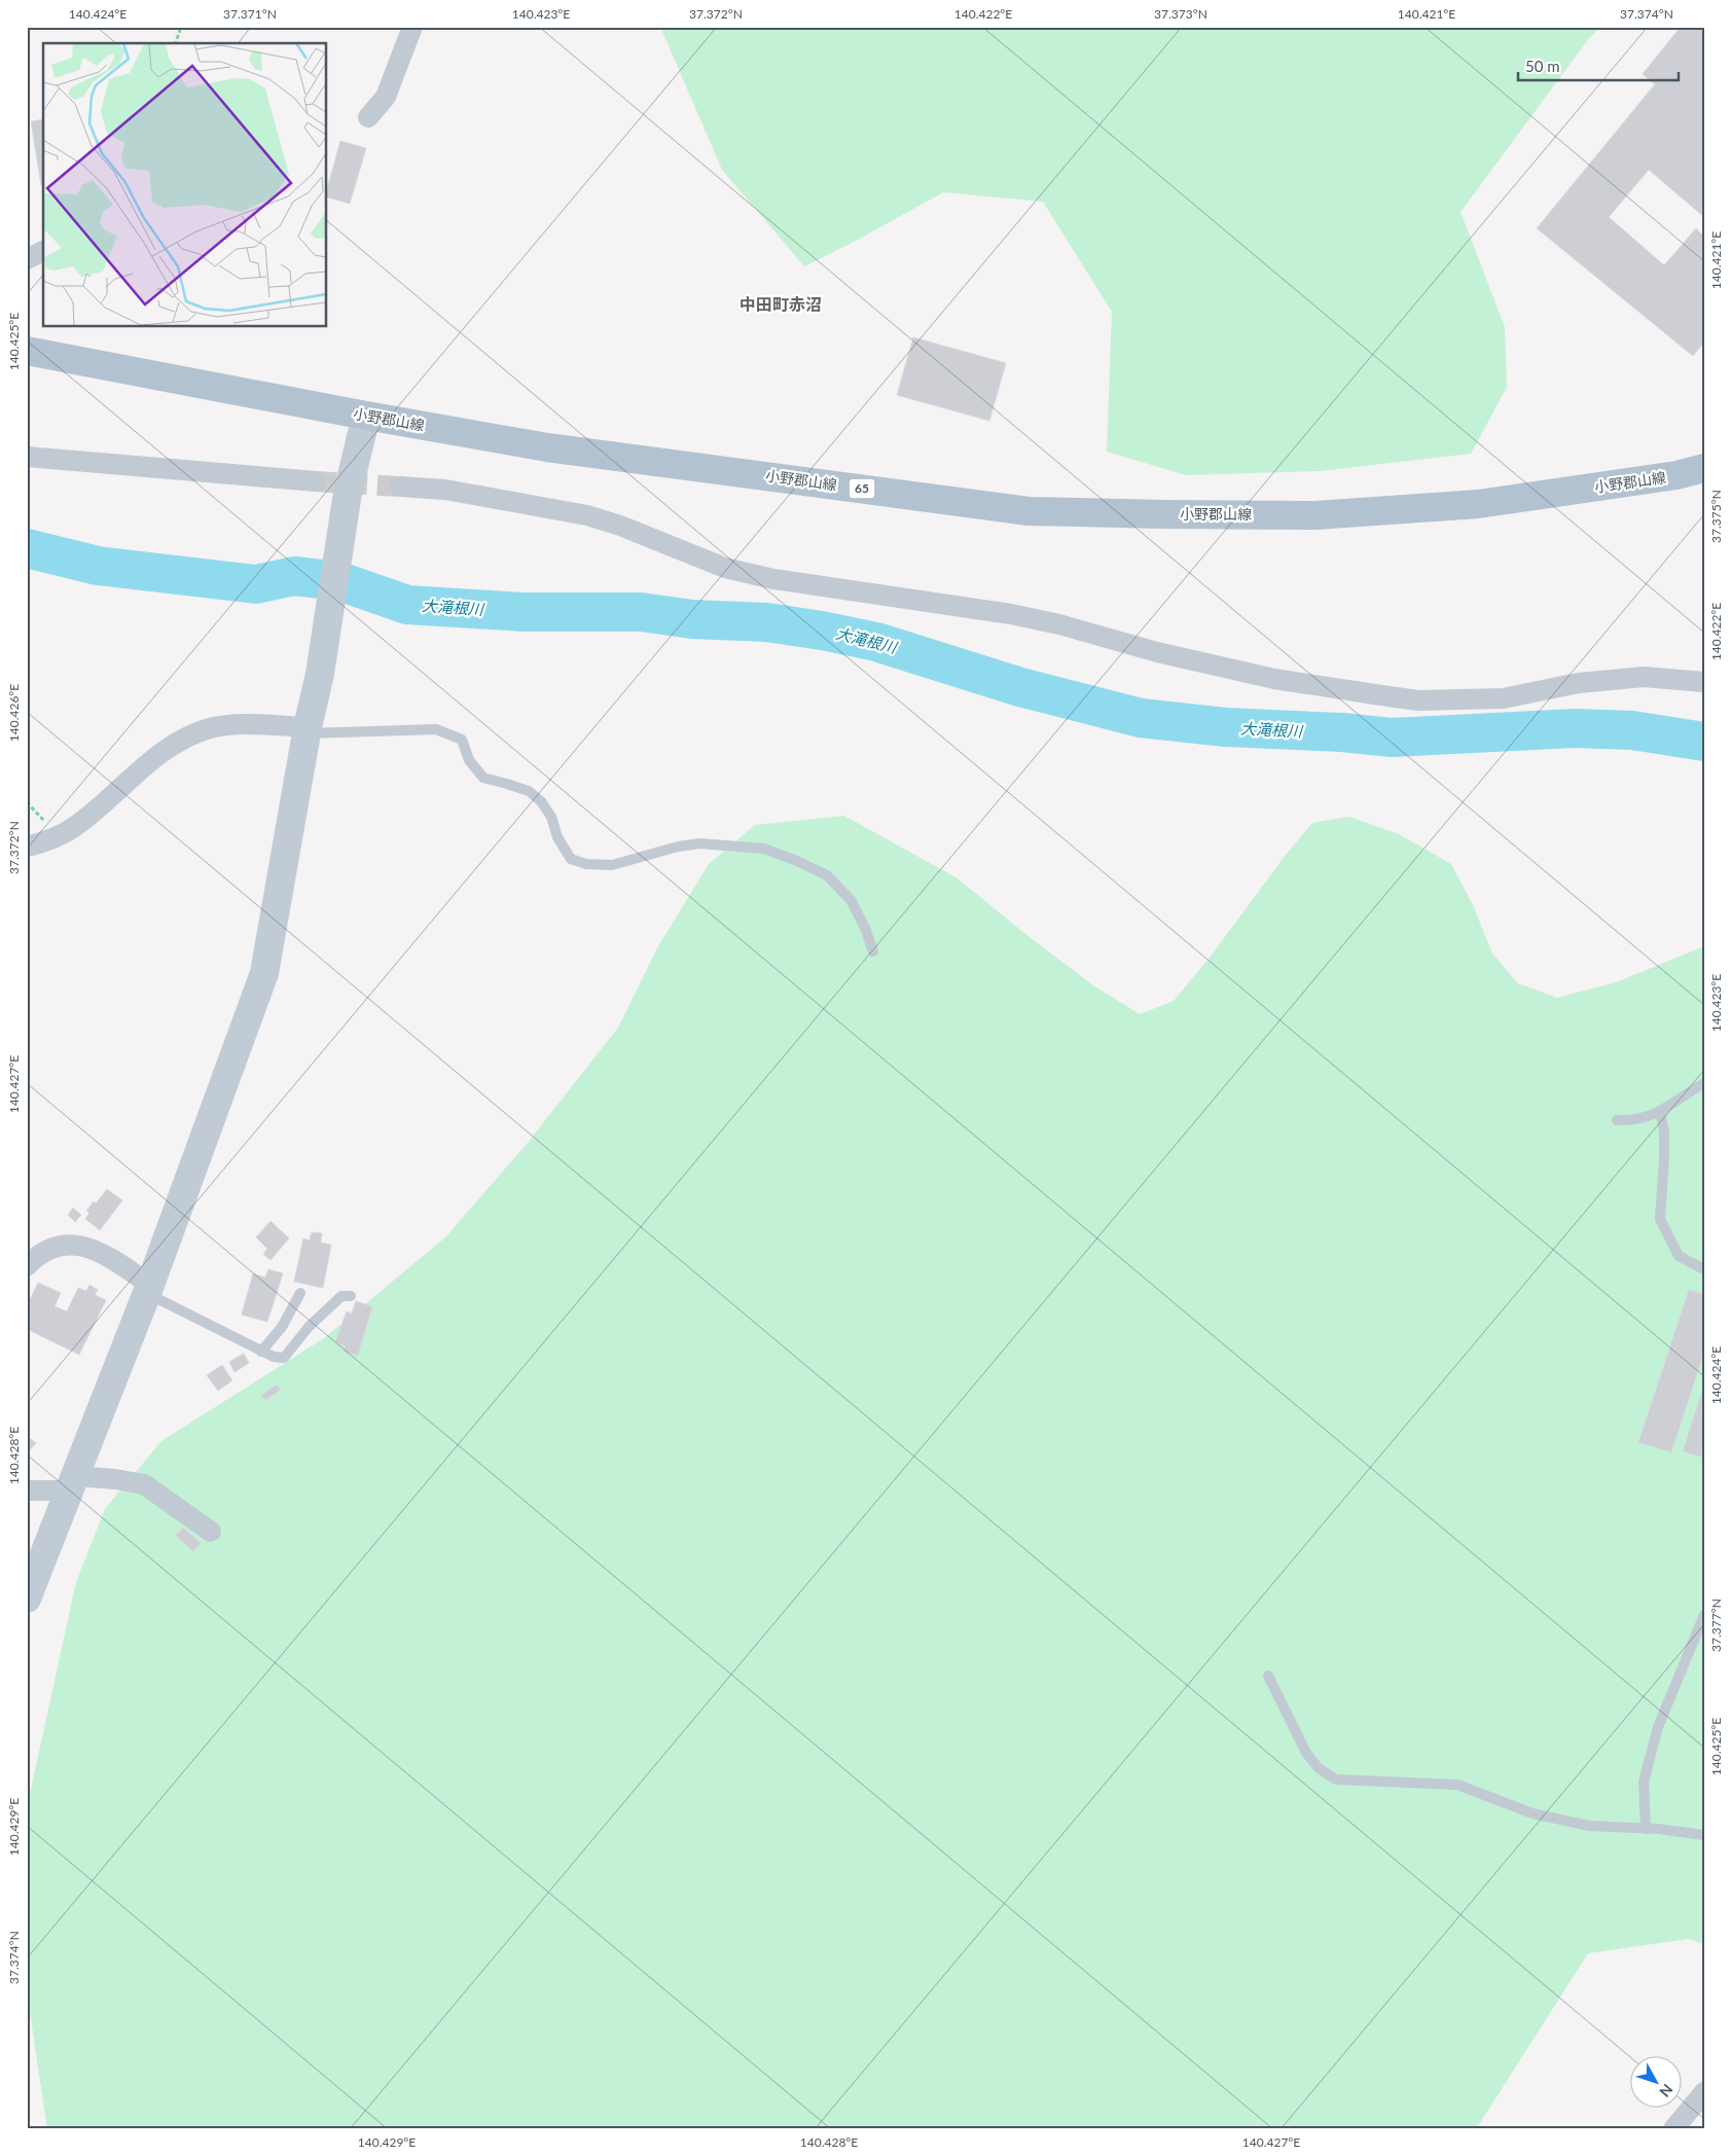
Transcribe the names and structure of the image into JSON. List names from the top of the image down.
{
  "streets": {
    "main road": ["小野郡山線", "65"]
  },
  "districts": ["中田町赤沼"],
  "water": ["大滝根川"],
  "scale_bar": "50 m",
  "north": "bottom right",
  "coordinates": [
    "140.424°E",
    "37.371°N",
    "140.423°E",
    "37.372°N",
    "140.422°E",
    "37.373°N",
    "140.421°E",
    "37.374°N",
    "140.425°E",
    "37.375°N",
    "140.426°E",
    "140.427°E",
    "140.428°E",
    "37.377°N",
    "140.429°E"
  ]
}
